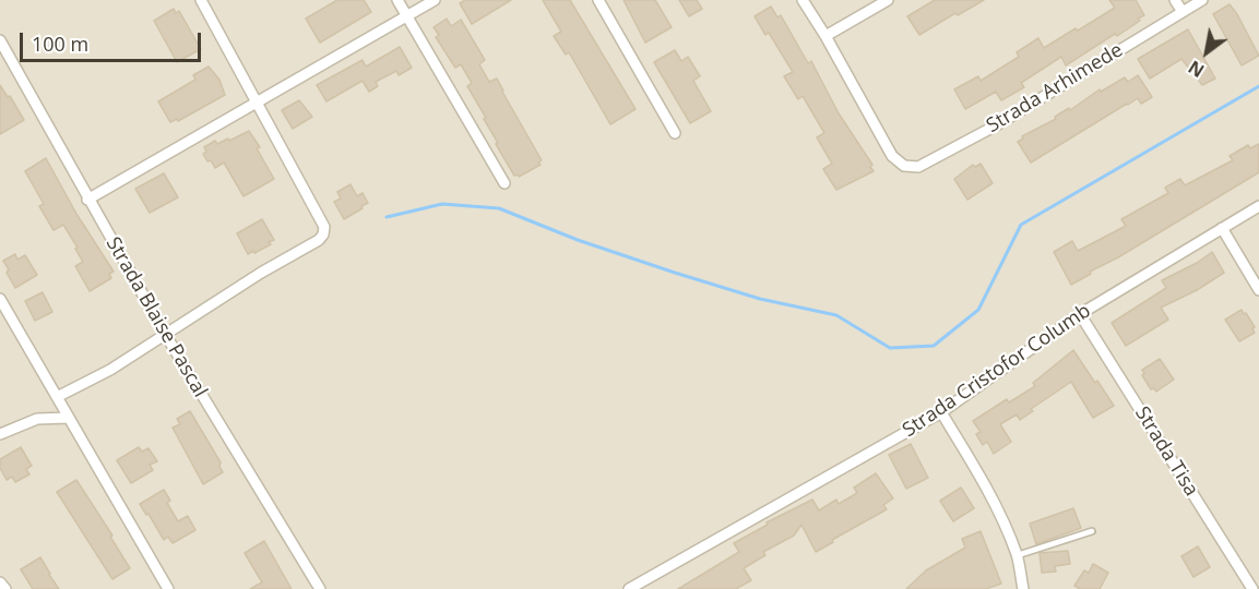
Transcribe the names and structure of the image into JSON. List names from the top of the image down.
{
  "streets": {
    "street": [
      "Strada Arhimede",
      "Strada Blaise Pascal",
      "Strada Cristofor Columb",
      "Strada Tisa"
    ]
  },
  "crossings": [
    ["Strada Cristofor Columb", "Strada Tisa"]
  ],
  "scale_bar": "100 m",
  "north": "bottom left"
}
